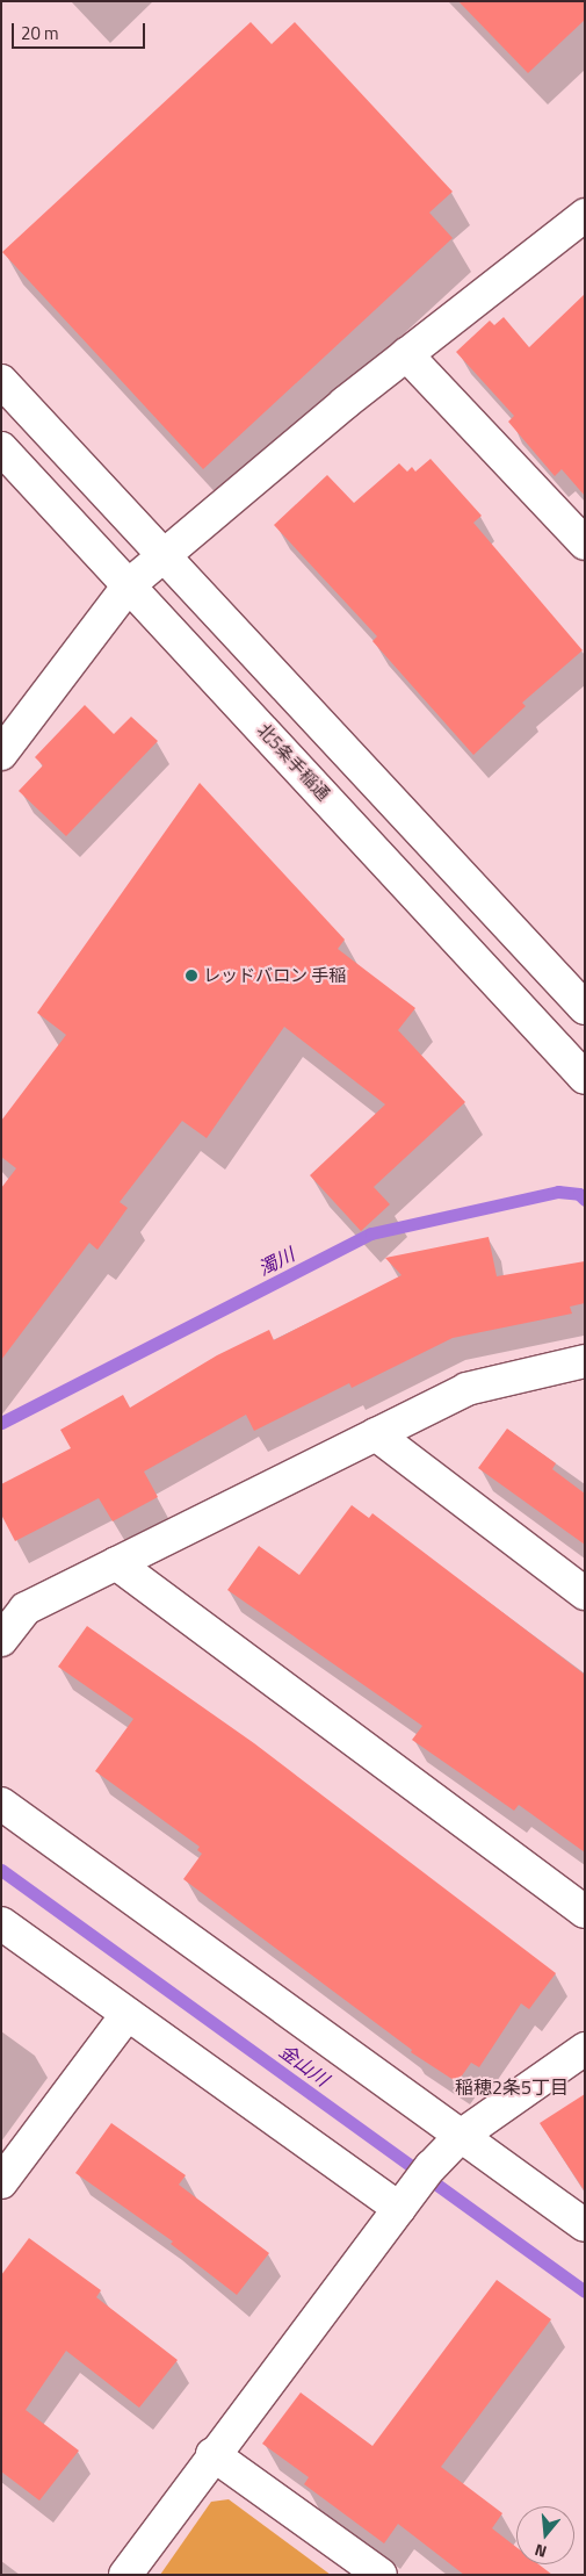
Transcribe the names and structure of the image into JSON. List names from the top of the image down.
{
  "streets": {
    "main road": ["北5条手稲通"]
  },
  "districts": ["稲穂2条5丁目"],
  "water": ["濁川", "金山川"],
  "places": ["レッドバロン 手稲"],
  "scale_bar": "20 m",
  "north": "bottom"
}
